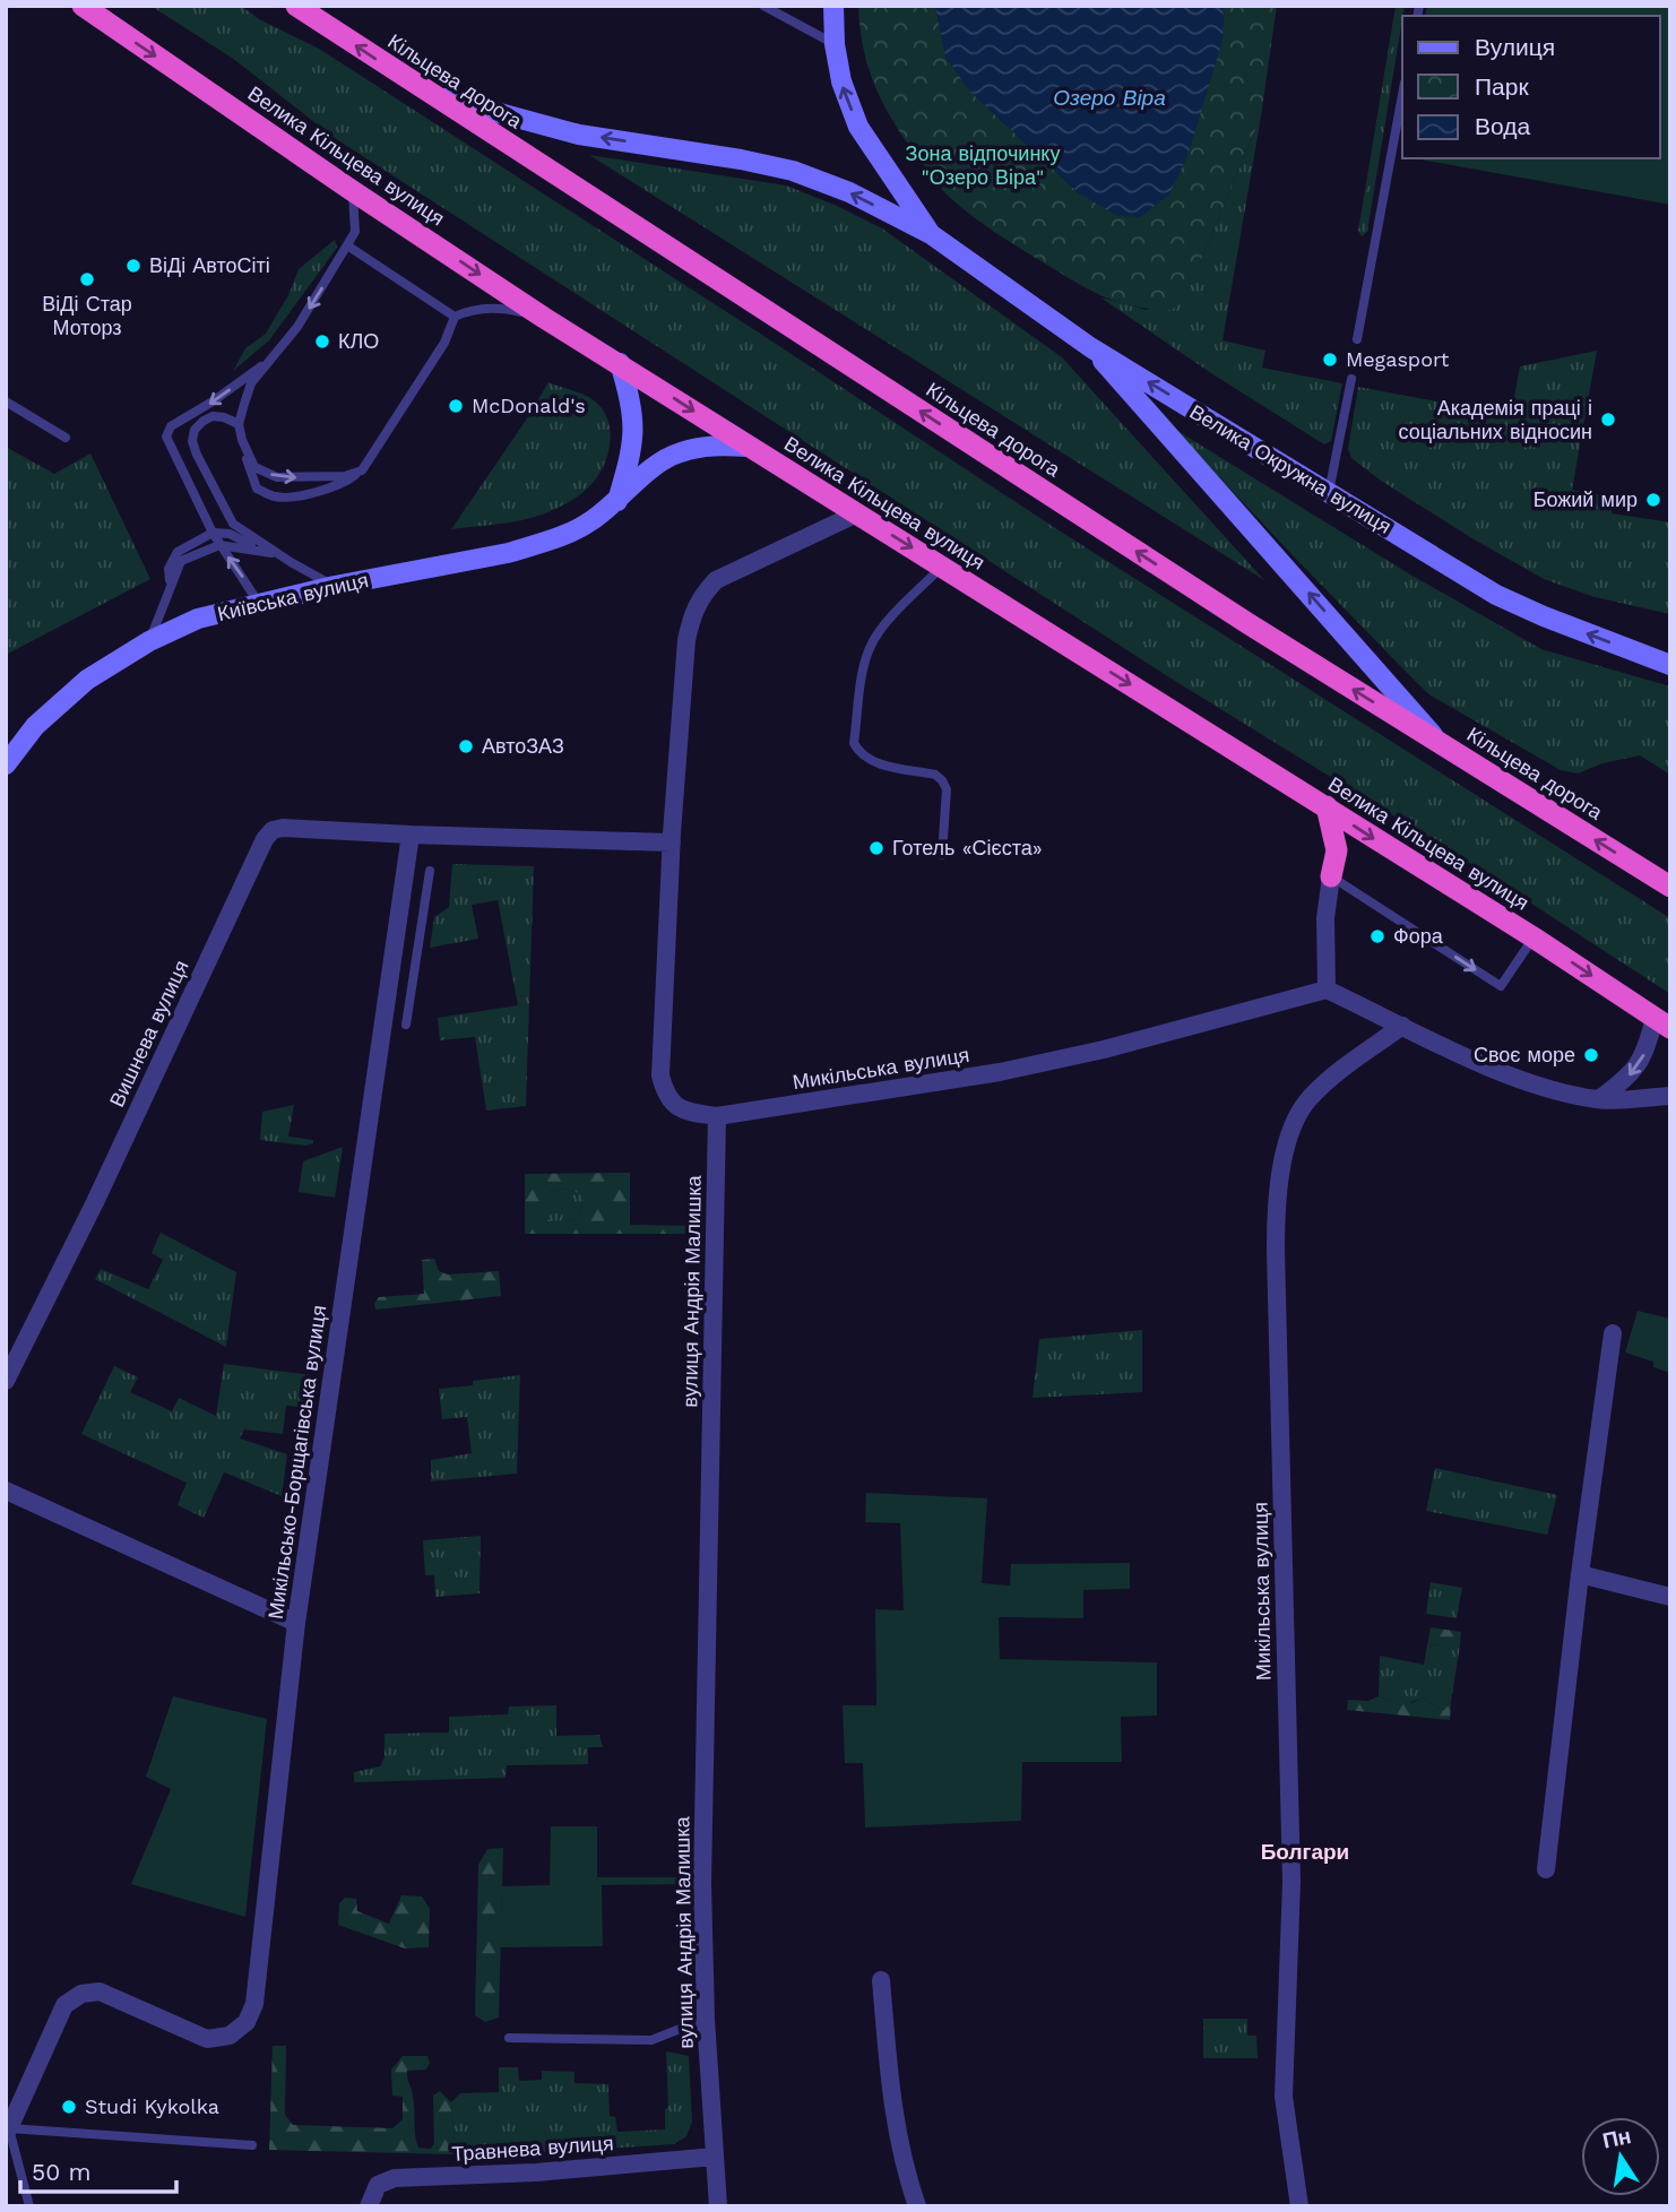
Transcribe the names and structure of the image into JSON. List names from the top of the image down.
{
  "streets": {
    "highway": ["Кільцева дорога", "Велика Кільцева вулиця"],
    "main road": ["Велика Окружна вулиця", "Київська вулиця"],
    "street": [
      "Вишнева вулиця",
      "Микільська вулиця",
      "вулиця Андрія Малишка",
      "Микільсько-Борщагівська вулиця",
      "Травнева вулиця"
    ]
  },
  "crossings": [
    ["Велика Кільцева вулиця", "Київська вулиця"],
    ["Вишнева вулиця", "Микільсько-Борщагівська вулиця"],
    ["Микільська вулиця", "вулиця Андрія Малишка"],
    ["вулиця Андрія Малишка", "Травнева вулиця"]
  ],
  "one_way": ["Кільцева дорога", "Велика Кільцева вулиця"],
  "districts": ["Болгари"],
  "water": ["Озеро Віра"],
  "parks": ["Зона відпочинку \"Озеро Віра\""],
  "places": [
    "ВіДі АвтоСіті",
    "ВіДі Стар Моторз",
    "КЛО",
    "Megasport",
    "McDonald's",
    "Академія праці і соціальних відносин",
    "Божий мир",
    "АвтоЗАЗ",
    "Готель «Сієста»",
    "Фора",
    "Своє море",
    "Studi Kykolka"
  ],
  "legend": ["Вулиця", "Парк", "Вода"],
  "scale_bar": "50 m",
  "north": "top"
}
